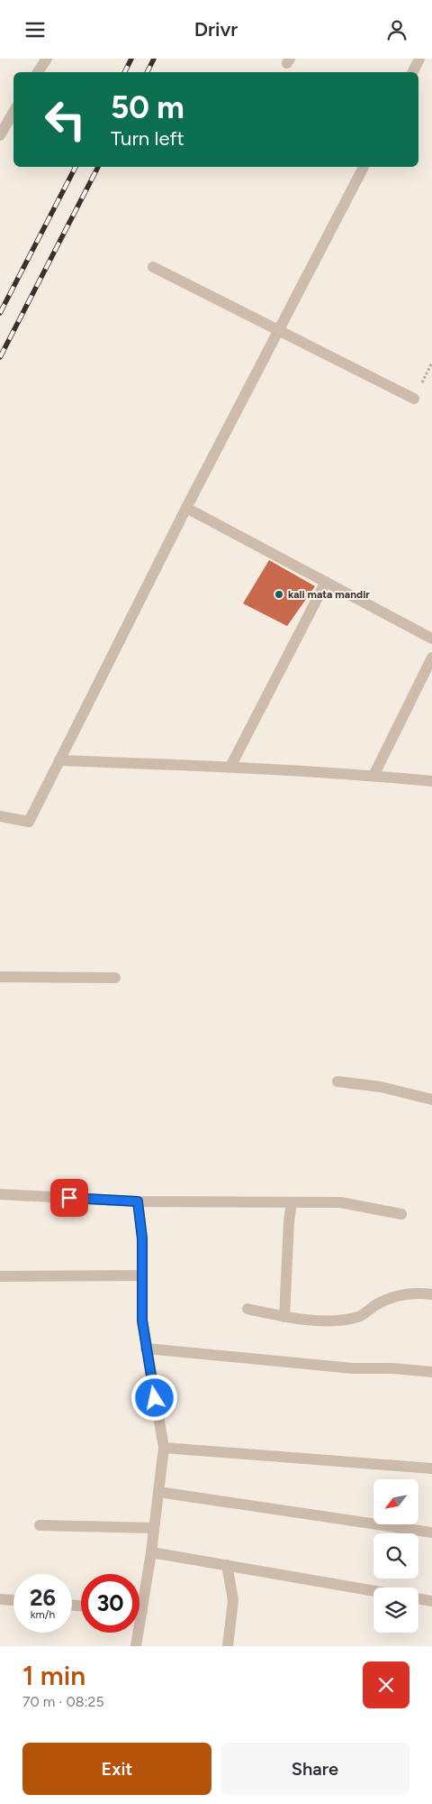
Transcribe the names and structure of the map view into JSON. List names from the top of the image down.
{
  "places": ["kali mata mandir"],
  "north": "bottom left",
  "page": {
    "header": "Drivr",
    "turn": ["50 m", "Turn left"],
    "speed": "26 km/h",
    "limit": "30",
    "heading": ["1 min", "70 m · 08:25"],
    "buttons": ["Exit", "Share"]
  }
}
